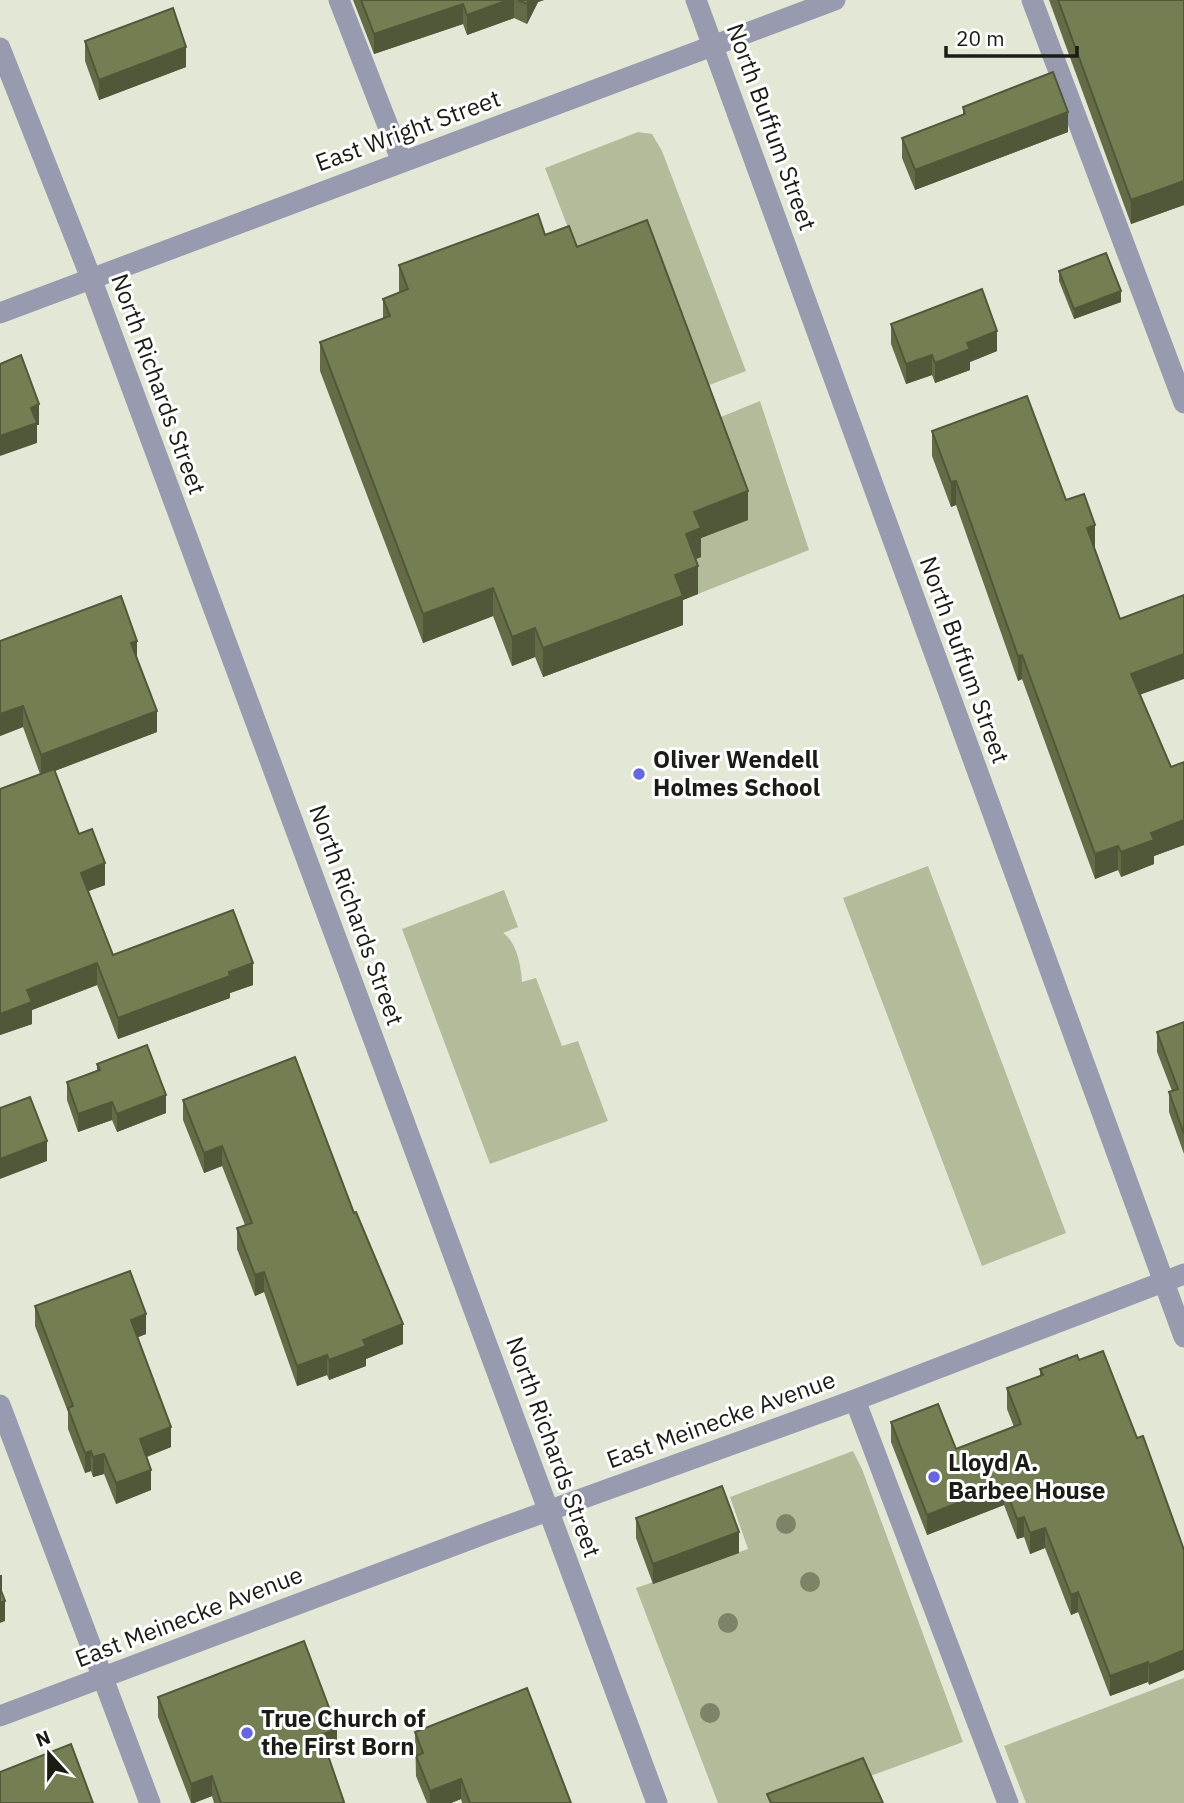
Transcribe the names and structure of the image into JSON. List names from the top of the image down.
{
  "streets": {
    "street": [
      "North Buffum Street",
      "East Wright Street",
      "North Richards Street",
      "East Meinecke Avenue"
    ]
  },
  "crossings": [
    ["North Buffum Street", "East Wright Street"],
    ["North Buffum Street", "East Meinecke Avenue"],
    ["East Wright Street", "North Richards Street"],
    ["North Richards Street", "East Meinecke Avenue"]
  ],
  "places": ["Oliver Wendell Holmes School", "Lloyd A. Barbee House", "True Church of the First Born"],
  "scale_bar": "20 m",
  "north": "top"
}
